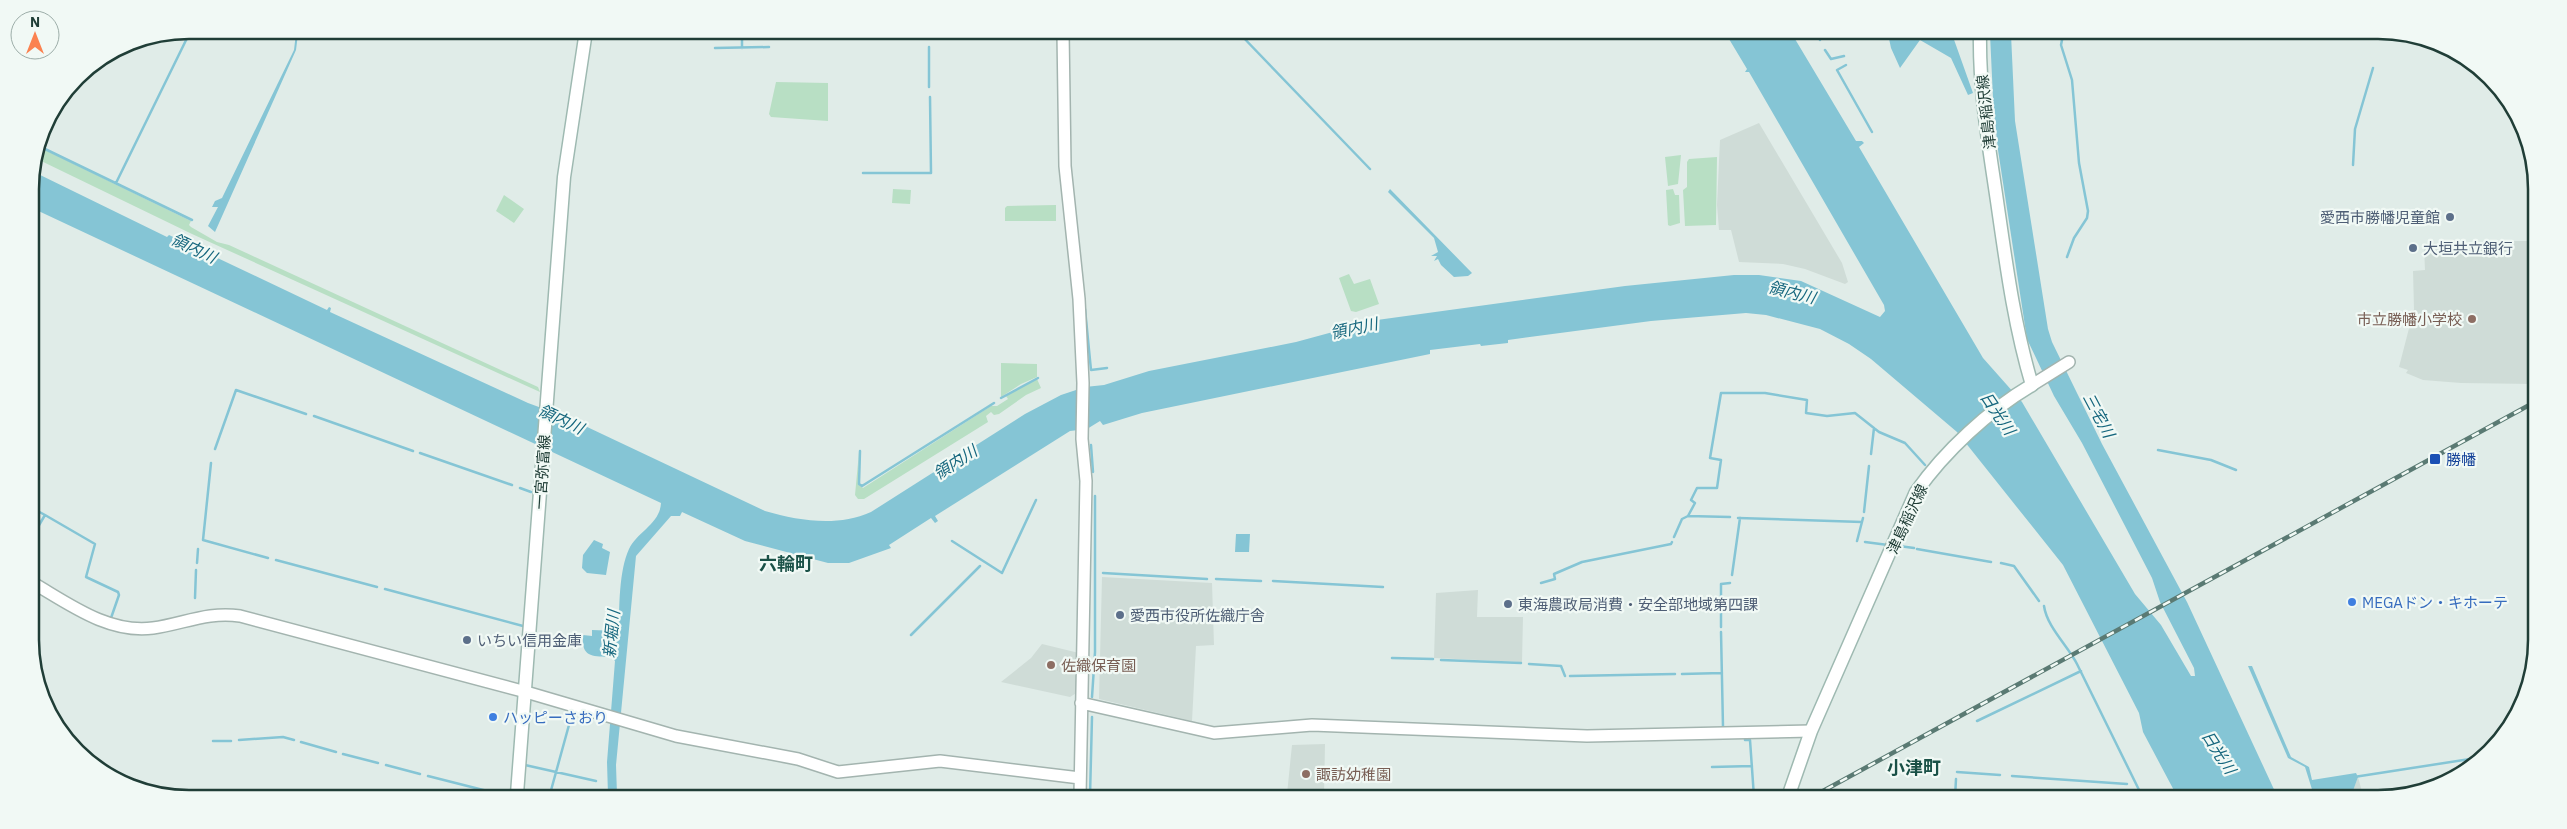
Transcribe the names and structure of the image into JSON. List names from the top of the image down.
{
  "streets": {
    "main road": ["津島稲沢線", "一宮弥富線"]
  },
  "districts": ["六輪町", "小津町"],
  "water": [
    "領内川",
    "日光川",
    "三宅川",
    "新堀川"
  ],
  "places": {
    "other": [
      "愛西市勝幡児童館",
      "大垣共立銀行",
      "市立勝幡小学校",
      "MEGAドン・キホーテ",
      "東海農政局消費・安全部地域第四課",
      "愛西市役所佐織庁舎",
      "いちい信用金庫",
      "佐織保育園",
      "ハッピーさおり",
      "諏訪幼稚園"
    ],
    "transit": ["勝幡"]
  },
  "north": "top"
}
